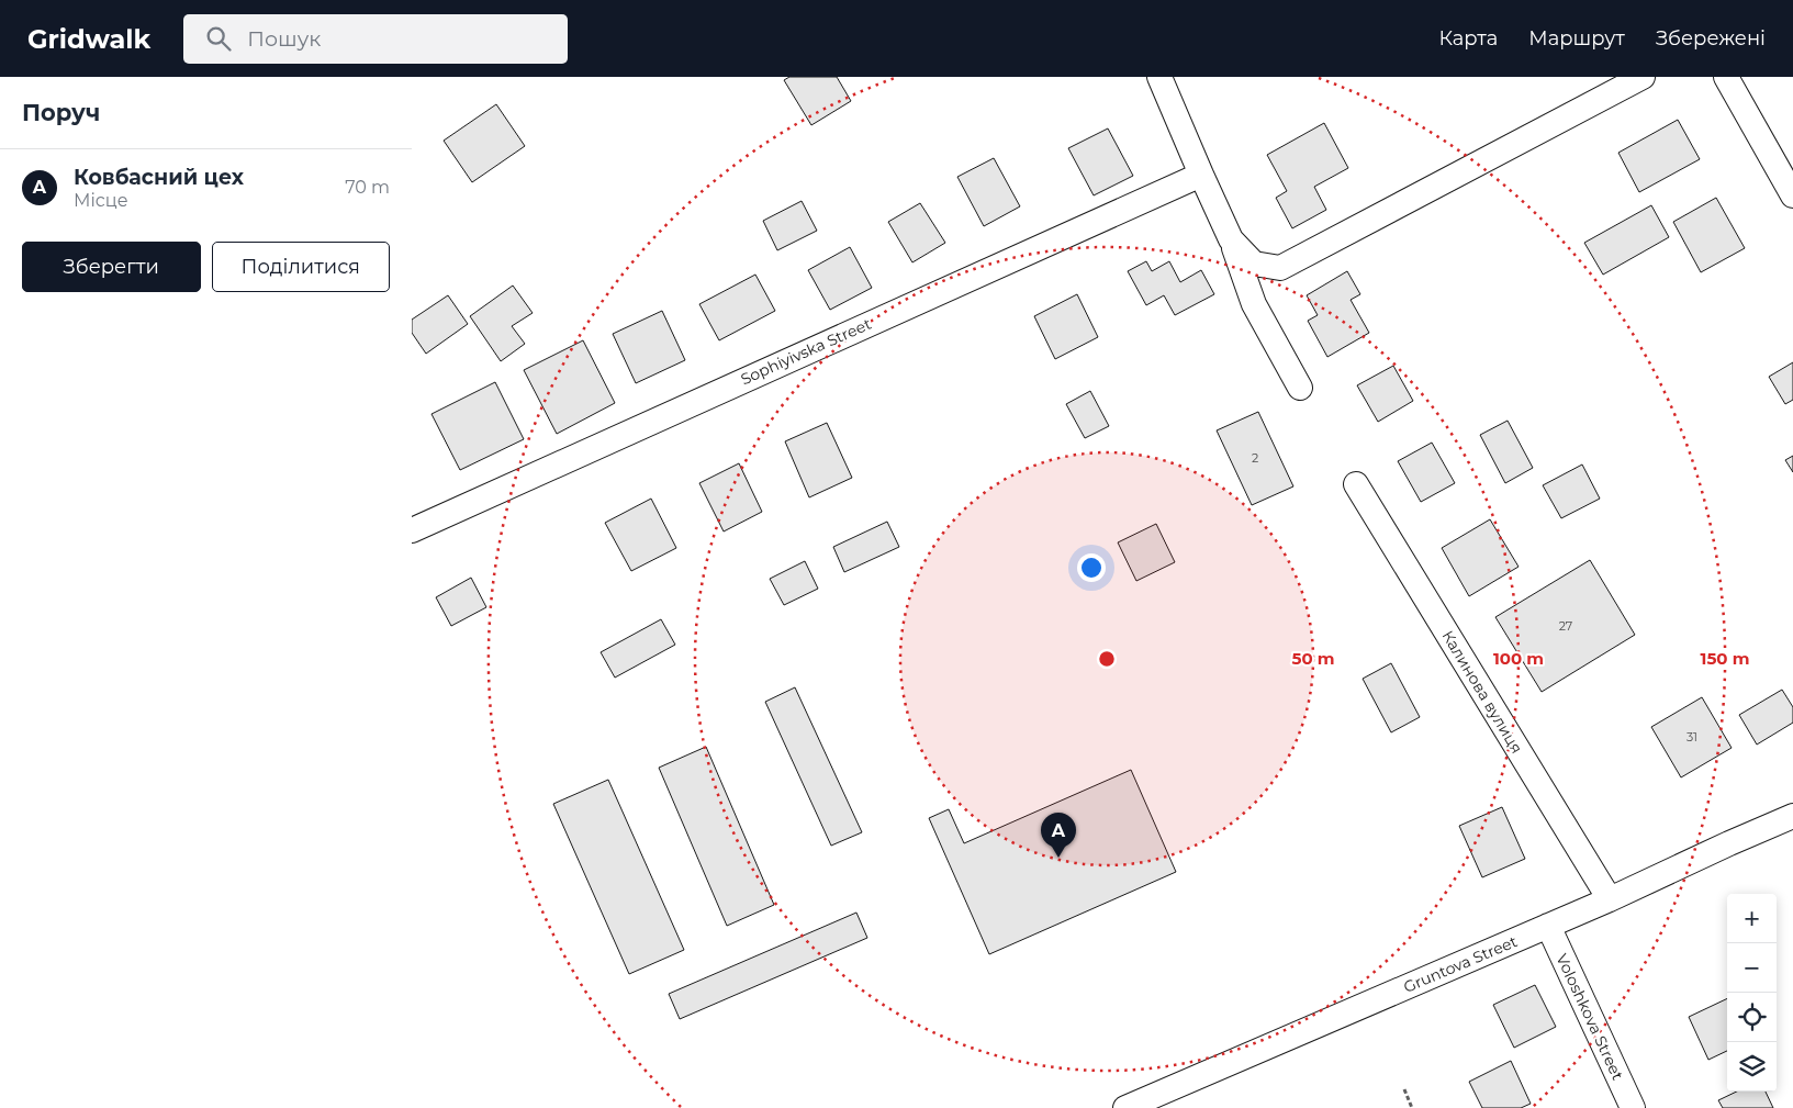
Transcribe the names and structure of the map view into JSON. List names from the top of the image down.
{
  "streets": {
    "street": [
      "Sophiyivska Street",
      "Калинова вулиця",
      "Gruntova Street",
      "Voloshkova Street"
    ]
  },
  "crossings": [
    ["Калинова вулиця", "Gruntova Street"],
    ["Gruntova Street", "Voloshkova Street"]
  ],
  "house_numbers": ["2", "27", "31"],
  "page": {
    "header": "Gridwalk",
    "search": "Пошук",
    "nav": ["Карта", "Маршрут", "Збережені"],
    "heading": "Поруч",
    "list": [
      {
        "mark": "A",
        "name": "Ковбасний цех",
        "note": "Місце",
        "value": "70 m"
      }
    ],
    "buttons": ["Зберегти", "Поділитися"],
    "pins": "A",
    "map_buttons": ["+", "−"]
  },
  "rings": ["50 m", "100 m", "150 m"]
}
